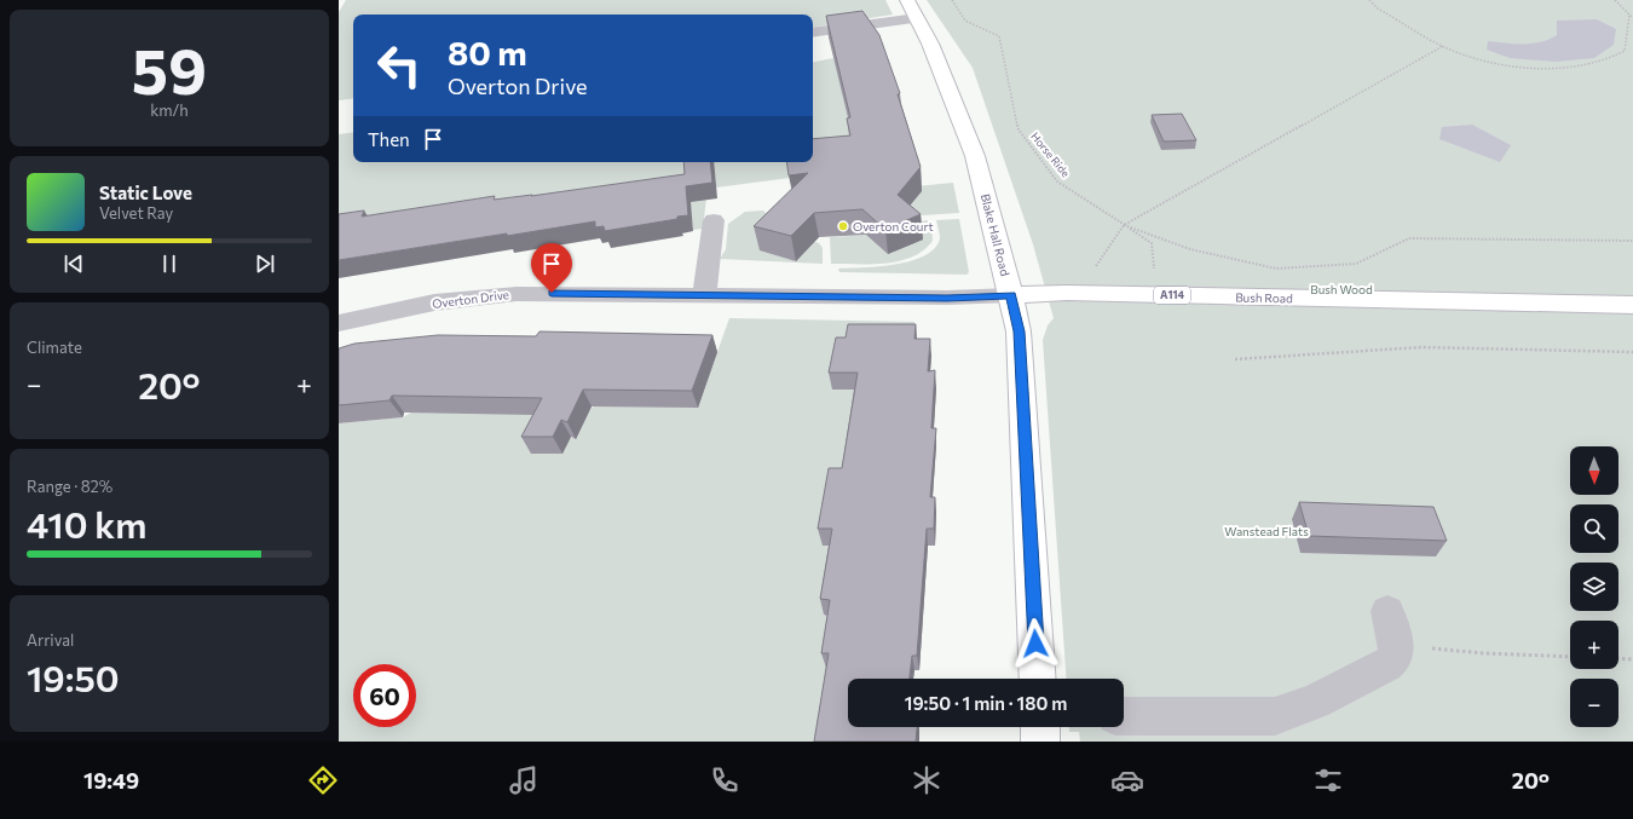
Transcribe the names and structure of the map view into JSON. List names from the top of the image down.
{
  "streets": {
    "main road": ["Blake Hall Road", "A114", "Bush Road"],
    "street": ["Overton Drive"],
    "path": ["Horse Ride"]
  },
  "crossings": [
    ["Blake Hall Road", "Bush Road"],
    ["Blake Hall Road", "Overton Drive"],
    ["Bush Road", "Overton Drive"]
  ],
  "parks": ["Bush Wood", "Wanstead Flats"],
  "places": ["Overton Court"],
  "north": "bottom",
  "page": {
    "tile": [
      ["59", "km/h"],
      "Climate",
      ["Range · 82%", "410 km"],
      ["Arrival", "19:50"]
    ],
    "turn": ["80 m", "Overton Drive"],
    "then": "Then",
    "song": ["Static Love", "Velvet Ray"],
    "heat": ["−", "20°", "+"],
    "map_buttons": ["+", "−"],
    "limit": "60",
    "trip": "19:50 · 1 min · 180 m",
    "tabs": ["19:49", "20°"]
  }
}
